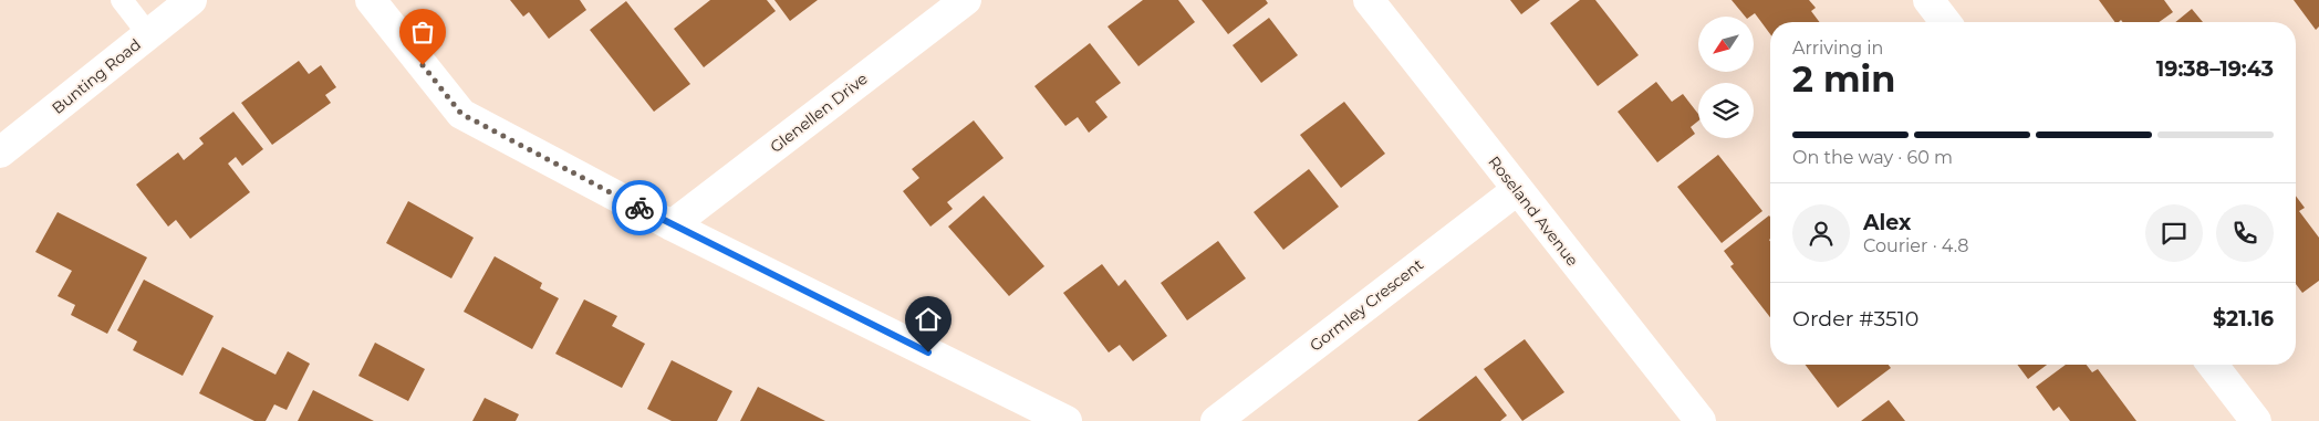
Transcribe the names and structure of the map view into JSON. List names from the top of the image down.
{
  "streets": {
    "street": [
      "Bunting Road",
      "Glenellen Drive",
      "Roseland Avenue",
      "Gormley Crescent"
    ]
  },
  "crossings": [
    ["Roseland Avenue", "Gormley Crescent"]
  ],
  "north": "bottom left",
  "page": {
    "heading": ["2 min", "Arriving in", "19:38–19:43"],
    "panel": [
      "Alex",
      "Courier · 4.8",
      "Order #3510",
      "$21.16"
    ],
    "bar": "On the way · 60 m"
  }
}
